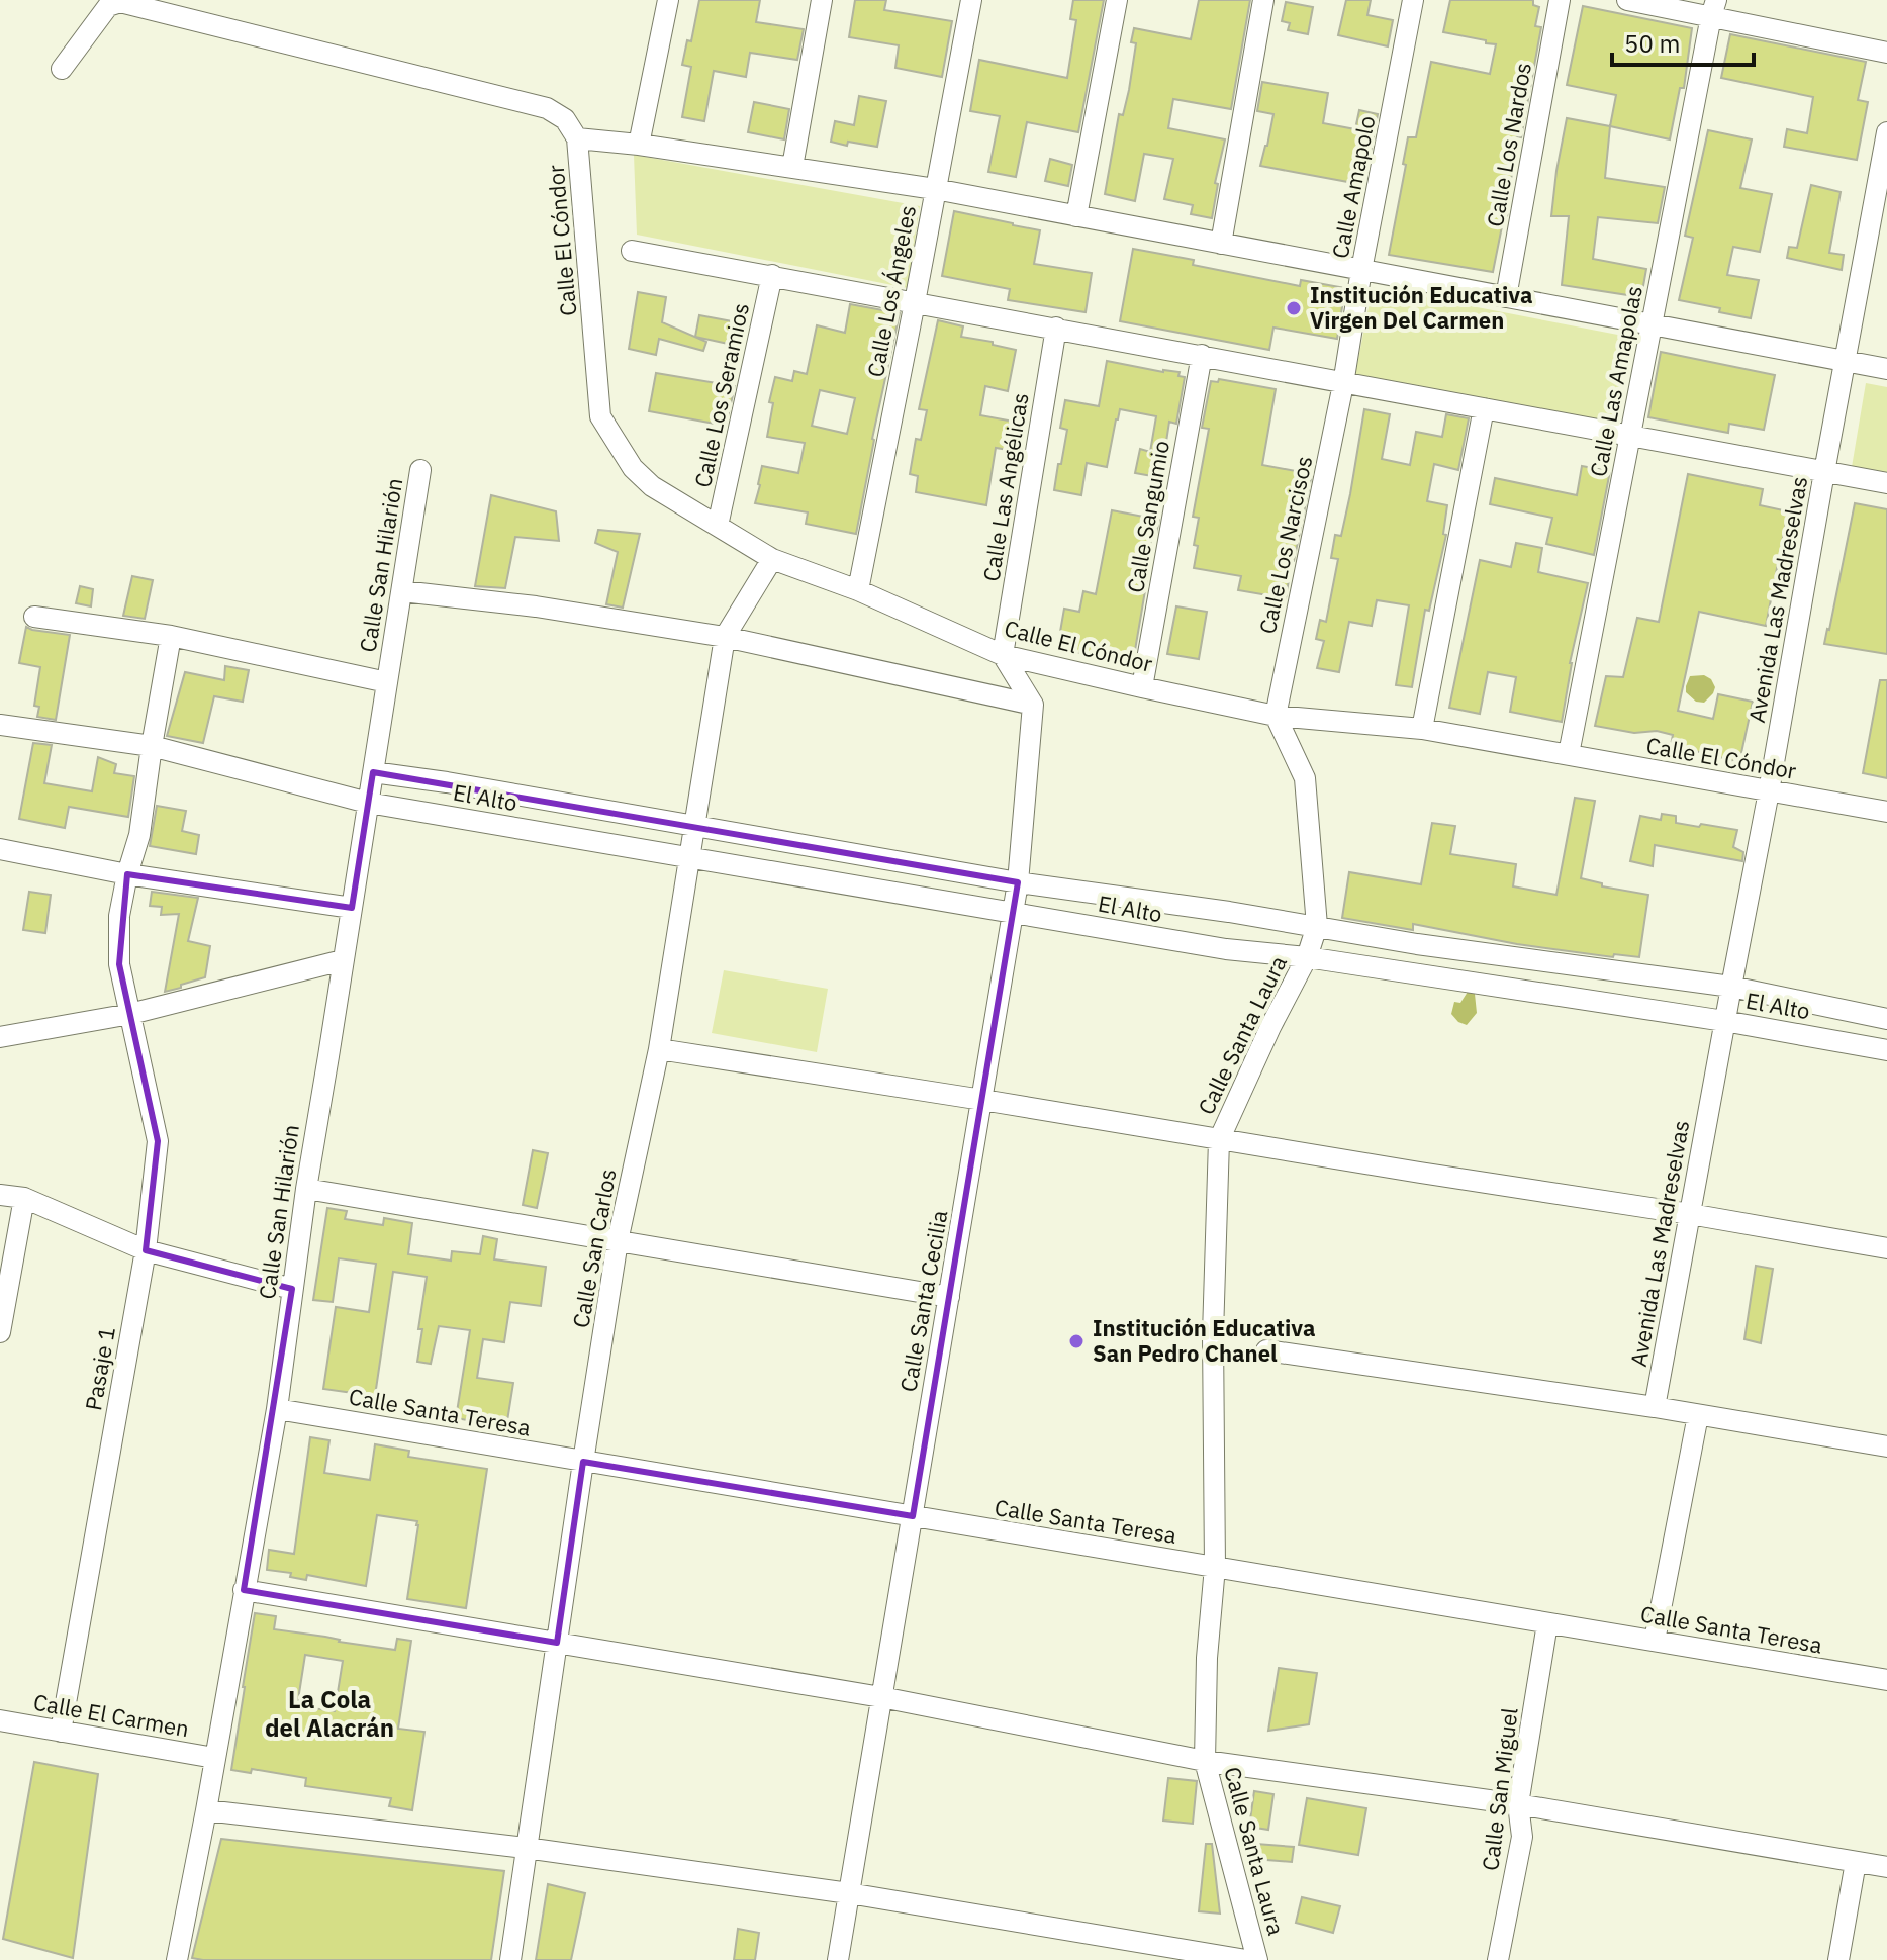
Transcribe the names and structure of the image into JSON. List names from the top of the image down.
{
  "streets": {
    "street": [
      "Calle Los Nardos",
      "Calle Amapolo",
      "Calle El Cóndor",
      "Calle Los Ángeles",
      "Calle Las Amapolas",
      "Calle Los Seramios",
      "Calle Las Angélicas",
      "Calle Sangumio",
      "Calle Los Narcisos",
      "Calle San Hilarión",
      "Avenida Las Madreselvas",
      "El Alto",
      "Calle Santa Laura",
      "Calle San Carlos",
      "Calle Santa Cecilia",
      "Pasaje 1",
      "Calle Santa Teresa",
      "Calle El Carmen",
      "Calle San Miguel"
    ]
  },
  "crossings": [
    ["Calle Amapolo", "Calle Los Narcisos"],
    ["Calle El Cóndor", "Calle Los Ángeles"],
    ["Calle El Cóndor", "Calle Las Amapolas"],
    ["Calle El Cóndor", "Calle Los Seramios"],
    ["Calle El Cóndor", "Calle Las Angélicas"],
    ["Calle El Cóndor", "Calle Sangumio"],
    ["Calle El Cóndor", "Calle Los Narcisos"],
    ["Calle El Cóndor", "Avenida Las Madreselvas"],
    ["Calle El Cóndor", "Calle Santa Laura"],
    ["Calle El Cóndor", "Calle San Carlos"],
    ["Calle Los Narcisos", "Calle Santa Laura"],
    ["Calle San Hilarión", "El Alto"],
    ["Calle San Hilarión", "Calle Santa Teresa"],
    ["Calle San Hilarión", "Calle El Carmen"],
    ["Avenida Las Madreselvas", "El Alto"],
    ["El Alto", "Calle Santa Laura"],
    ["El Alto", "Calle San Carlos"],
    ["El Alto", "Calle Santa Cecilia"],
    ["El Alto", "Pasaje 1"],
    ["Calle Santa Laura", "Calle Santa Teresa"],
    ["Calle San Carlos", "Calle Santa Teresa"],
    ["Calle Santa Cecilia", "Calle Santa Teresa"],
    ["Pasaje 1", "Calle El Carmen"],
    ["Calle Santa Teresa", "Calle San Miguel"]
  ],
  "districts": ["La Cola del Alacrán"],
  "places": ["Institución Educativa Virgen Del Carmen", "Institución Educativa San Pedro Chanel"],
  "scale_bar": "50 m"
}
